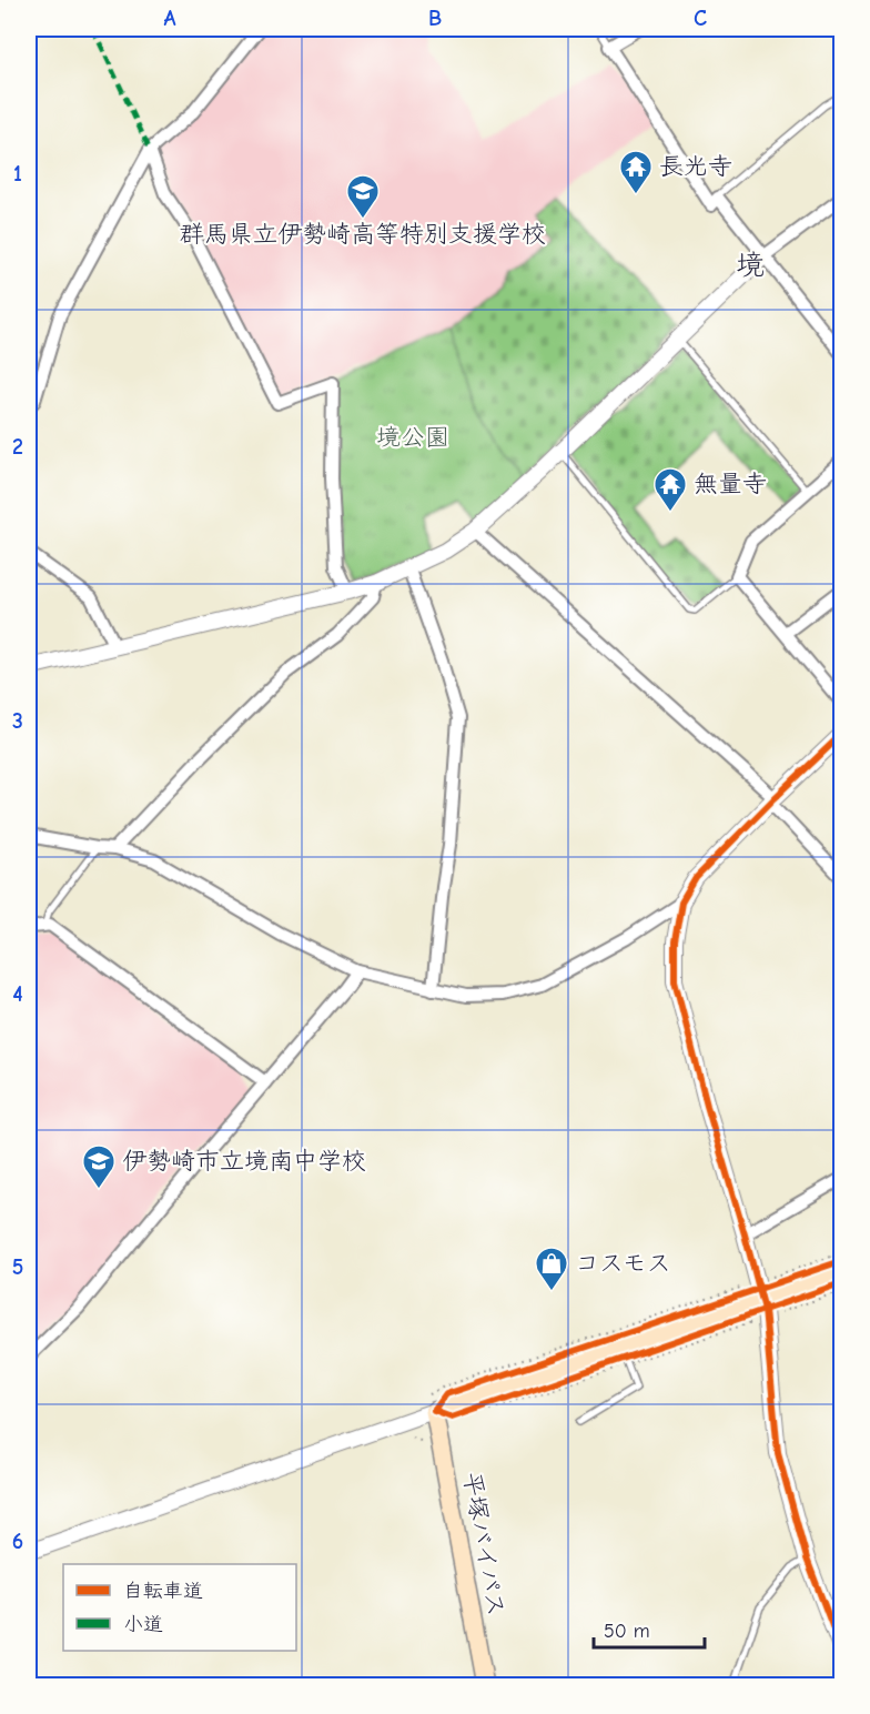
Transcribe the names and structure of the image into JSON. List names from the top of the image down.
{
  "streets": {
    "main road": ["平塚バイパス"]
  },
  "districts": ["境"],
  "parks": ["境公園"],
  "places": {
    "temple": ["長光寺", "無量寺"],
    "school or university": ["群馬県立伊勢崎高等特別支援学校", "伊勢崎市立境南中学校"],
    "shop": ["コスモス"]
  },
  "legend": ["自転車道", "小道"],
  "scale_bar": "50 m",
  "grid": {
    "columns": ["A", "B", "C"],
    "rows": [
      "1",
      "2",
      "3",
      "4",
      "5",
      "6"
    ]
  }
}
